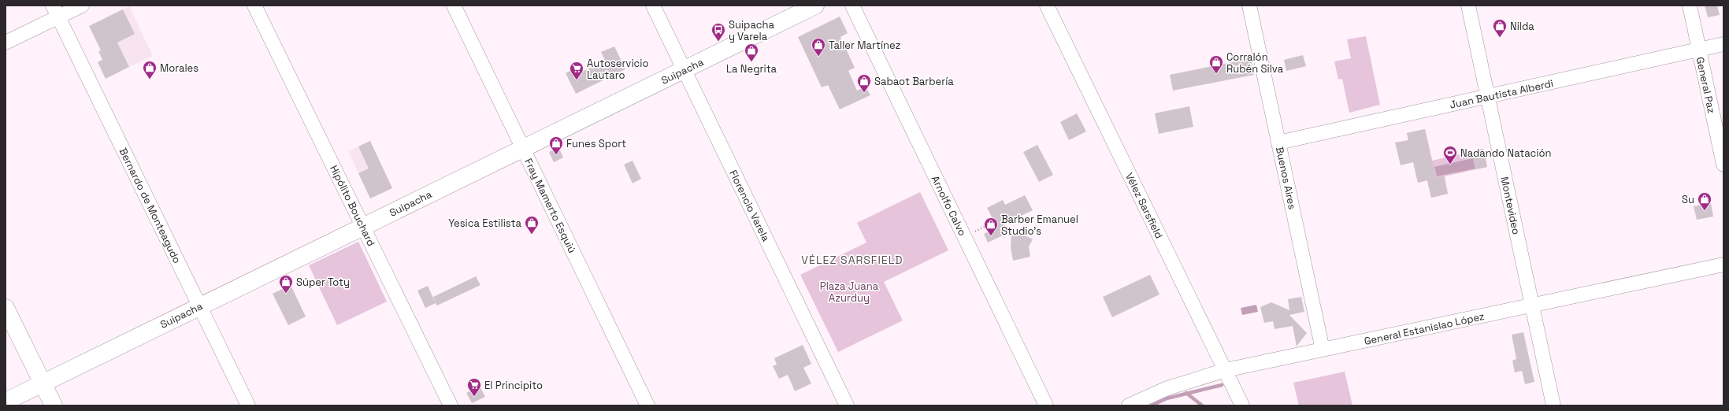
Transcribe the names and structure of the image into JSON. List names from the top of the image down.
{
  "streets": {
    "main road": ["Suipacha"],
    "street": [
      "General Paz",
      "Juan Bautista Alberdi",
      "Buenos Aires",
      "Bernardo de Monteagudo",
      "Hipólito Bouchard",
      "Fray Mamerto Esquiú",
      "Florencio Varela",
      "Arnolfo Calvo",
      "Vélez Sarsfield",
      "Montevideo",
      "General Estanislao López"
    ]
  },
  "crossings": [
    ["Suipacha", "Bernardo de Monteagudo"],
    ["Suipacha", "Hipólito Bouchard"],
    ["Suipacha", "Fray Mamerto Esquiú"],
    ["Suipacha", "Florencio Varela"],
    ["General Paz", "Juan Bautista Alberdi"],
    ["Juan Bautista Alberdi", "Buenos Aires"],
    ["Juan Bautista Alberdi", "Montevideo"],
    ["Buenos Aires", "General Estanislao López"],
    ["Vélez Sarsfield", "General Estanislao López"],
    ["Montevideo", "General Estanislao López"]
  ],
  "districts": ["VÉLEZ SARSFIELD"],
  "parks": ["Plaza Juana Azurduy"],
  "places": {
    "shop": [
      "Nilda",
      "Taller Martínez",
      "La Negrita",
      "Corralón Rubén Silva",
      "Morales",
      "Sabaot Barbería",
      "Funes Sport",
      "Su",
      "Yesica Estilista",
      "Barber Emanuel Studio's",
      "Súper Toty"
    ],
    "bus stop": ["Suipacha y Varela"],
    "supermarket": ["Autoservicio Lautaro", "El Principito"],
    "sports": ["Nadando Natación"]
  }
}
